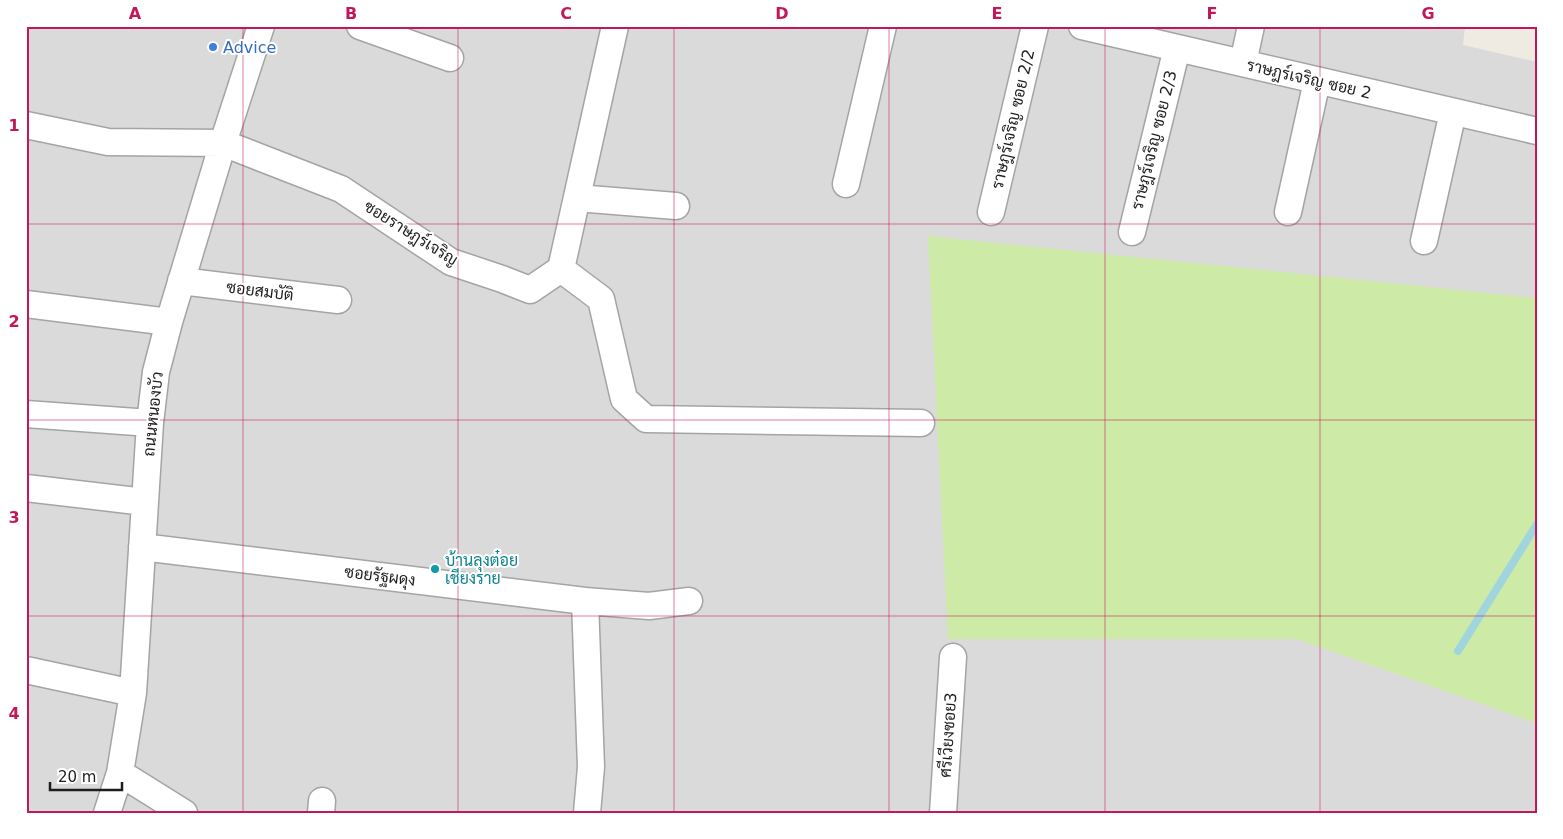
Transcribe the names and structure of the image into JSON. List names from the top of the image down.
{
  "streets": {
    "street": [
      "ราษฎร์เจริญ ซอย 2",
      "ราษฎร์เจริญ ซอย 2/2",
      "ราษฎร์เจริญ ซอย 2/3",
      "ซอยราษฎร์เจริญ",
      "ซอยสมบัติ",
      "ถนนหนองบัว",
      "ซอยรัฐผดุง",
      "ศรีเวียงซอย3"
    ]
  },
  "crossings": [
    ["ราษฎร์เจริญ ซอย 2", "ราษฎร์เจริญ ซอย 2/3"],
    ["ซอยราษฎร์เจริญ", "ถนนหนองบัว"],
    ["ซอยสมบัติ", "ถนนหนองบัว"],
    ["ถนนหนองบัว", "ซอยรัฐผดุง"]
  ],
  "places": ["Advice", "บ้านลุงต๋อย เชียงราย"],
  "scale_bar": "20 m",
  "grid": {
    "columns": [
      "A",
      "B",
      "C",
      "D",
      "E",
      "F",
      "G"
    ],
    "rows": [
      "1",
      "2",
      "3",
      "4"
    ]
  }
}
